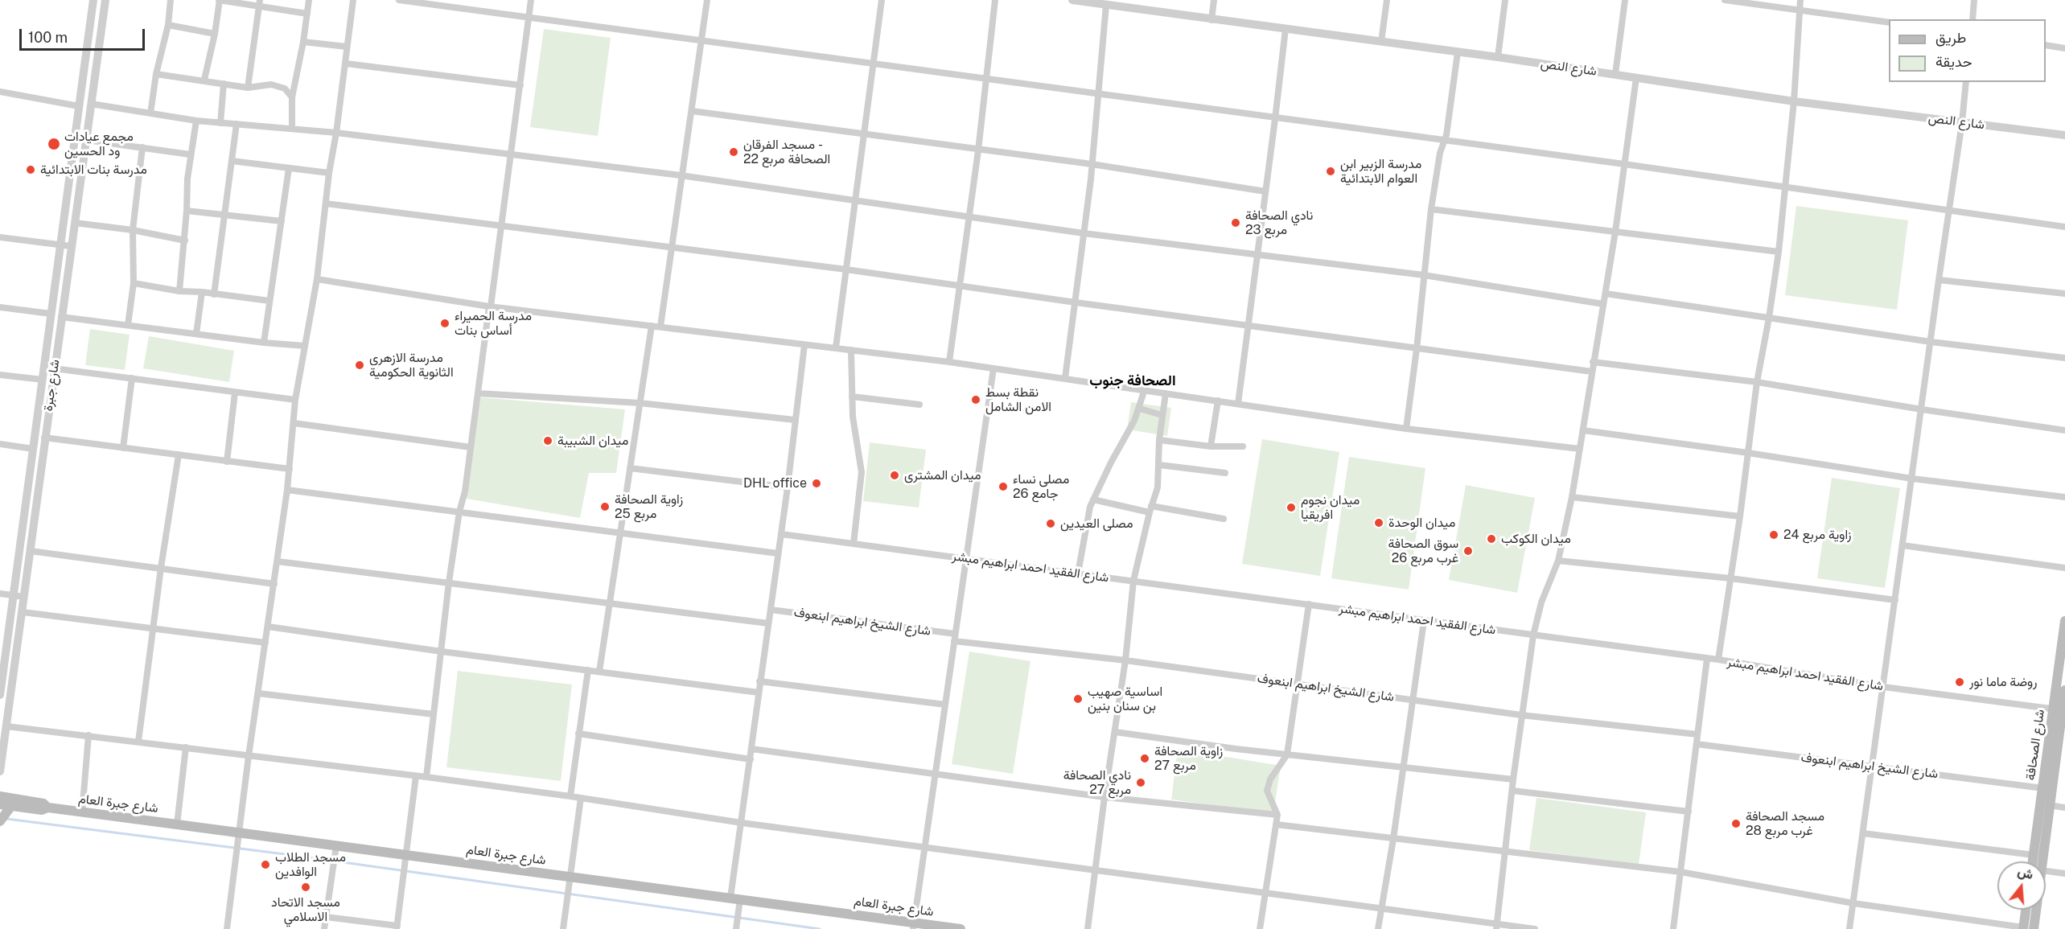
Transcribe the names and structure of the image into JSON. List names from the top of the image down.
{
  "streets": {
    "main road": ["شارع الصحافة", "شارع جبرة العام"],
    "street": [
      "شارع النص",
      "شارع جبرة",
      "شارع الفقيد احمد ابراهيم مبشر",
      "شارع الشيخ ابراهيم ابنعوف"
    ]
  },
  "crossings": [
    ["شارع الفقيد احمد ابراهيم مبشر", "شارع الصحافة"],
    ["شارع الشيخ ابراهيم ابنعوف", "شارع الصحافة"]
  ],
  "districts": ["الصحافة جنوب"],
  "places": [
    "مجمع عيادات ود الحسين",
    "مسجد الفرقان - الصحافة مربع 22",
    "مدرسة بنات الابتدائية",
    "مدرسة الزبير ابن العوام الابتدائية",
    "نادي الصحافة مربع 23",
    "مدرسة الحميراء أساس بنات",
    "مدرسة الازهري الثانوية الحكومية",
    "نقطة بسط الامن الشامل",
    "ميدان الشبيبة",
    "ميدان المشترى",
    "DHL office",
    "مصلى نساء جامع 26",
    "زاوية الصحافة مربع 25",
    "ميدان نجوم افريقيا",
    "ميدان الوحدة",
    "مصلى العيدين",
    "زاوية مربع 24",
    "ميدان الكوكب",
    "سوق الصحافة غرب مربع 26",
    "روضة ماما نور",
    "اساسية صهيب بن سنان بنين",
    "زاوية الصحافة مربع 27",
    "نادي الصحافة مربع 27",
    "مسجد الصحافة غرب مربع 28",
    "مسجد الطلاب الوافدين",
    "مسجد الاتحاد الاسلامي"
  ],
  "legend": ["طريق", "حديقة"],
  "scale_bar": "100 m",
  "north": "top"
}
